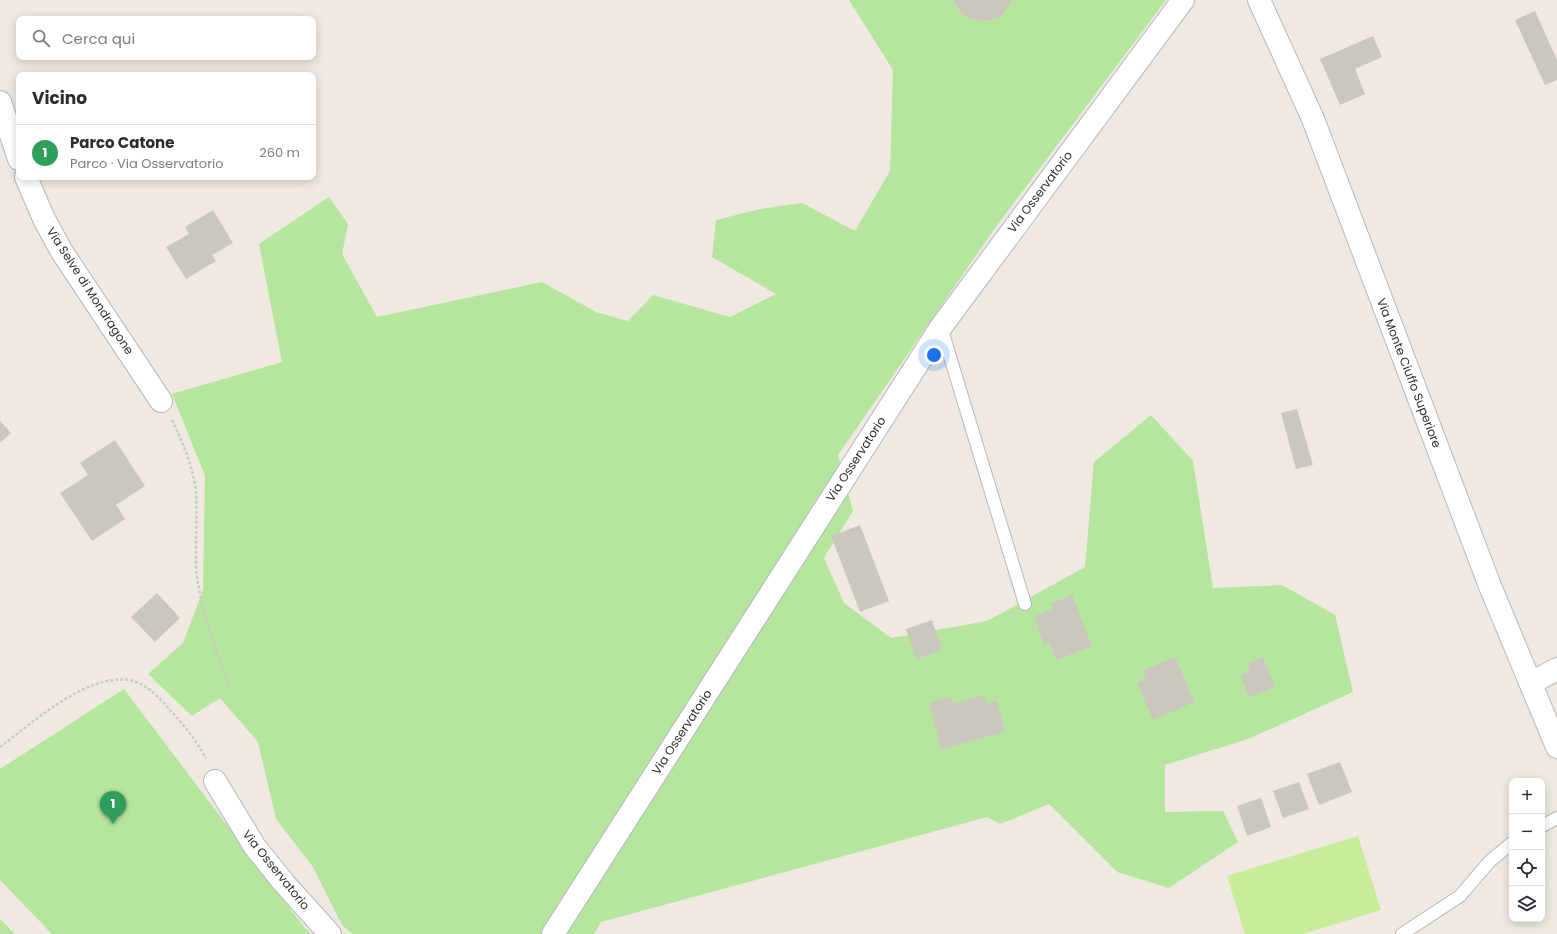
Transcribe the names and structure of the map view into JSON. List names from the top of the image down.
{
  "streets": {
    "street": ["Via Osservatorio", "Via Selve di Mondragone", "Via Monte Ciuffo Superiore"]
  },
  "page": {
    "search": "Cerca qui",
    "heading": "Vicino",
    "list": [
      {
        "mark": "1",
        "name": "Parco Catone",
        "note": "Parco · Via Osservatorio",
        "value": "260 m"
      }
    ],
    "map_buttons": ["+", "−"],
    "pins": "1"
  }
}
